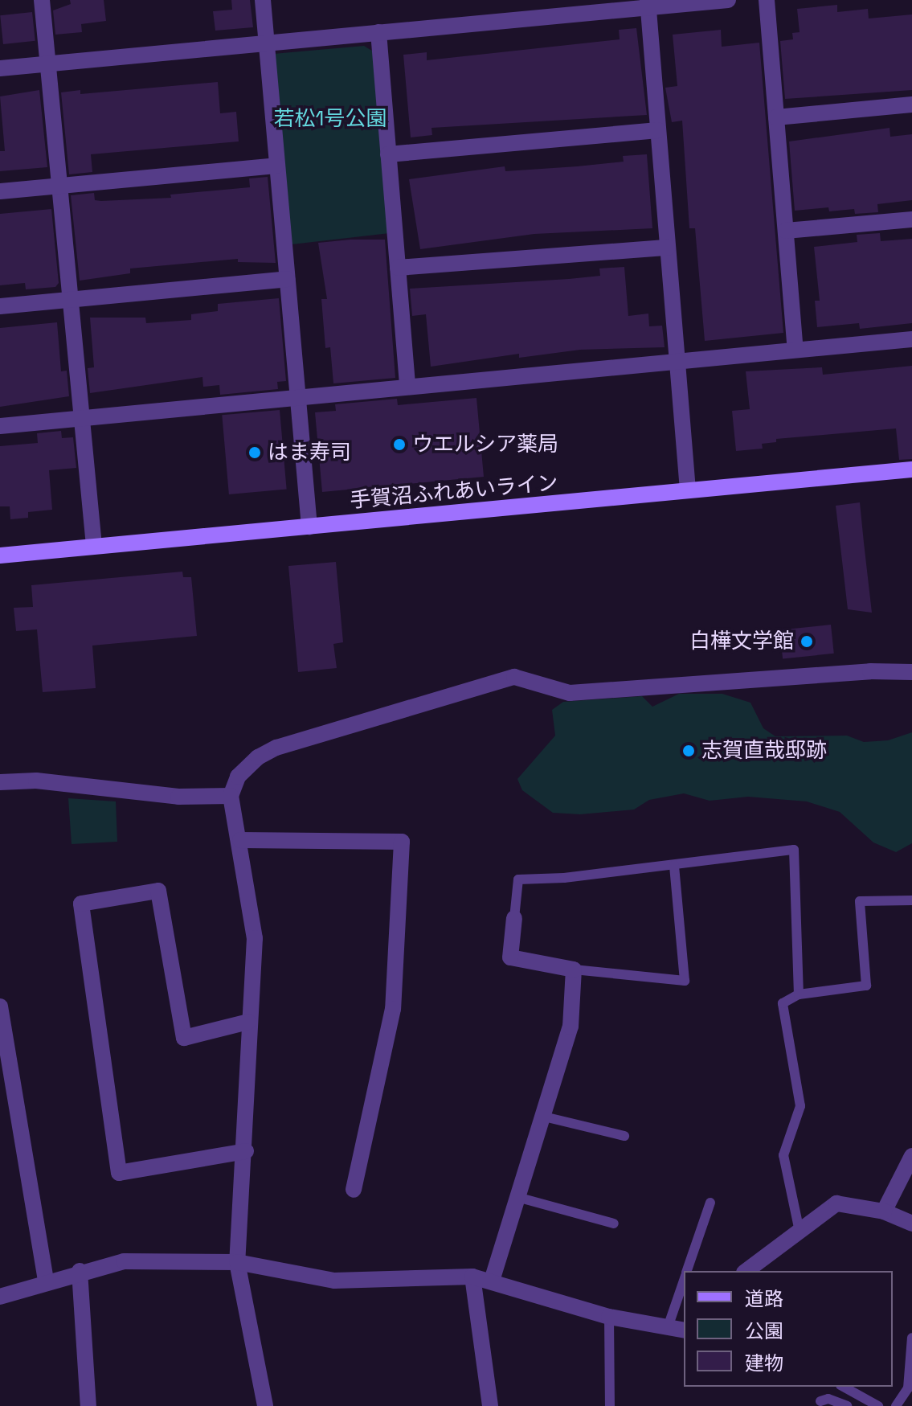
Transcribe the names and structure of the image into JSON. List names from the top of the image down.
{
  "streets": {
    "street": ["手賀沼ふれあいライン"]
  },
  "parks": ["若松1号公園"],
  "places": [
    "ウエルシア薬局",
    "はま寿司",
    "白樺文学館",
    "志賀直哉邸跡"
  ],
  "legend": ["道路", "公園", "建物"]
}
